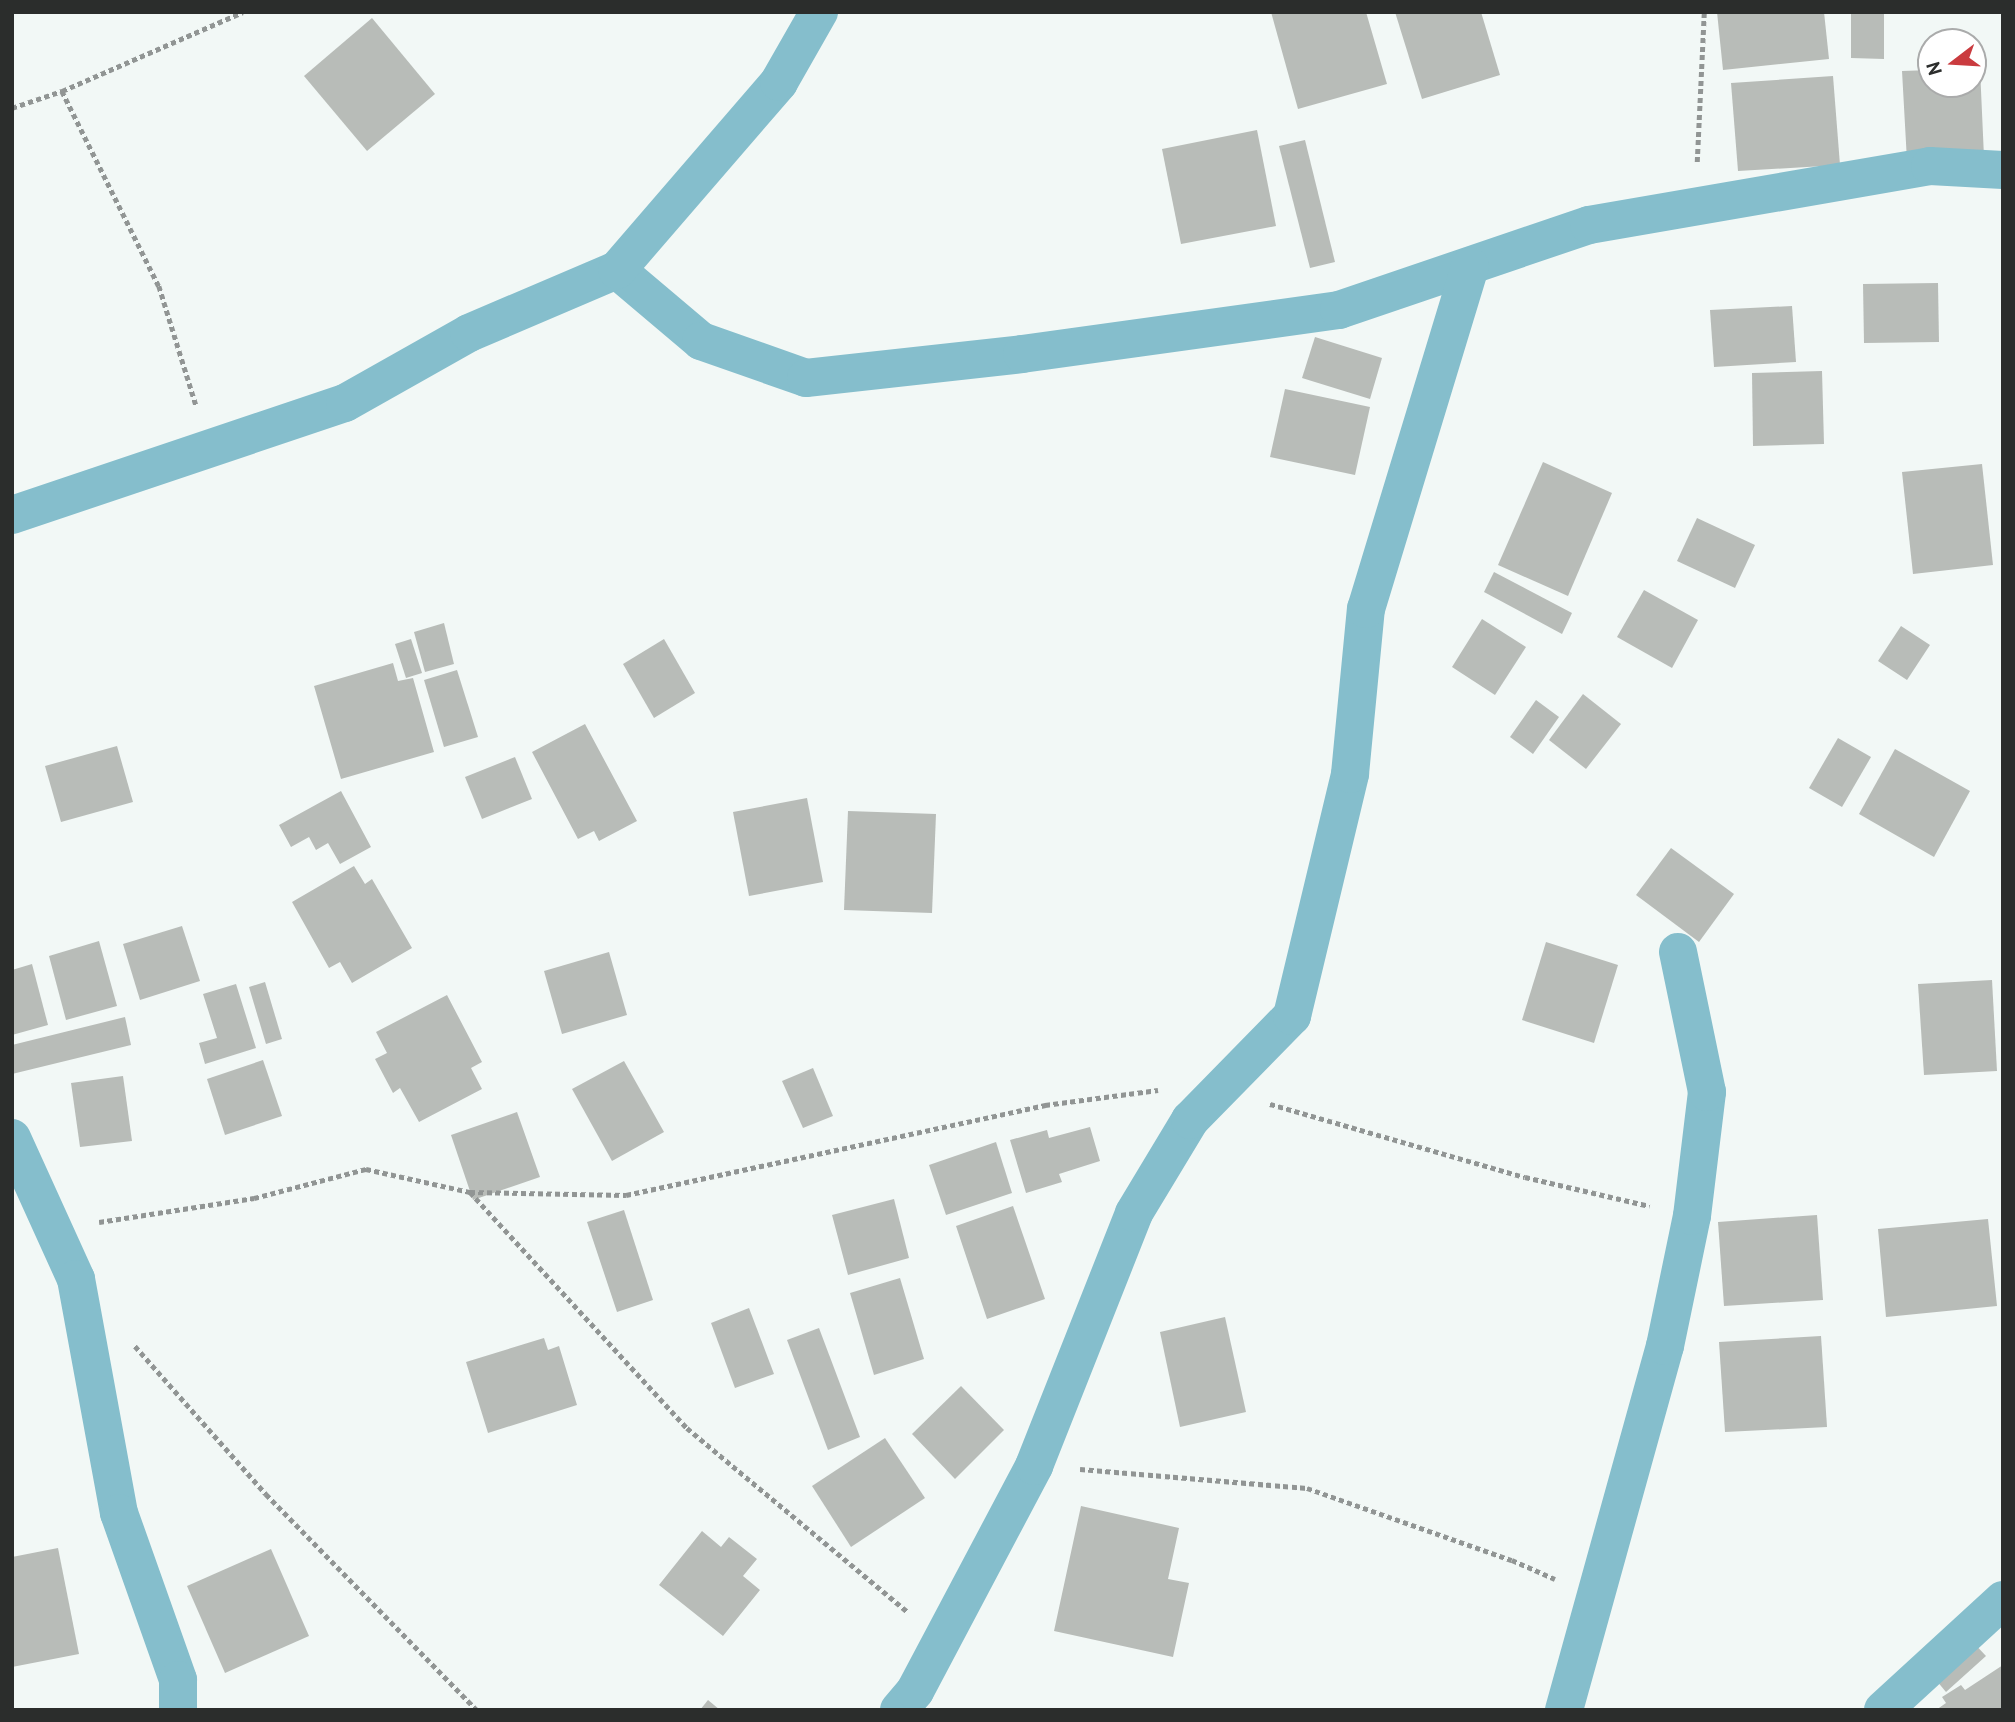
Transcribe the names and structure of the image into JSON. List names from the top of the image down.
{
  "north": "left"
}
